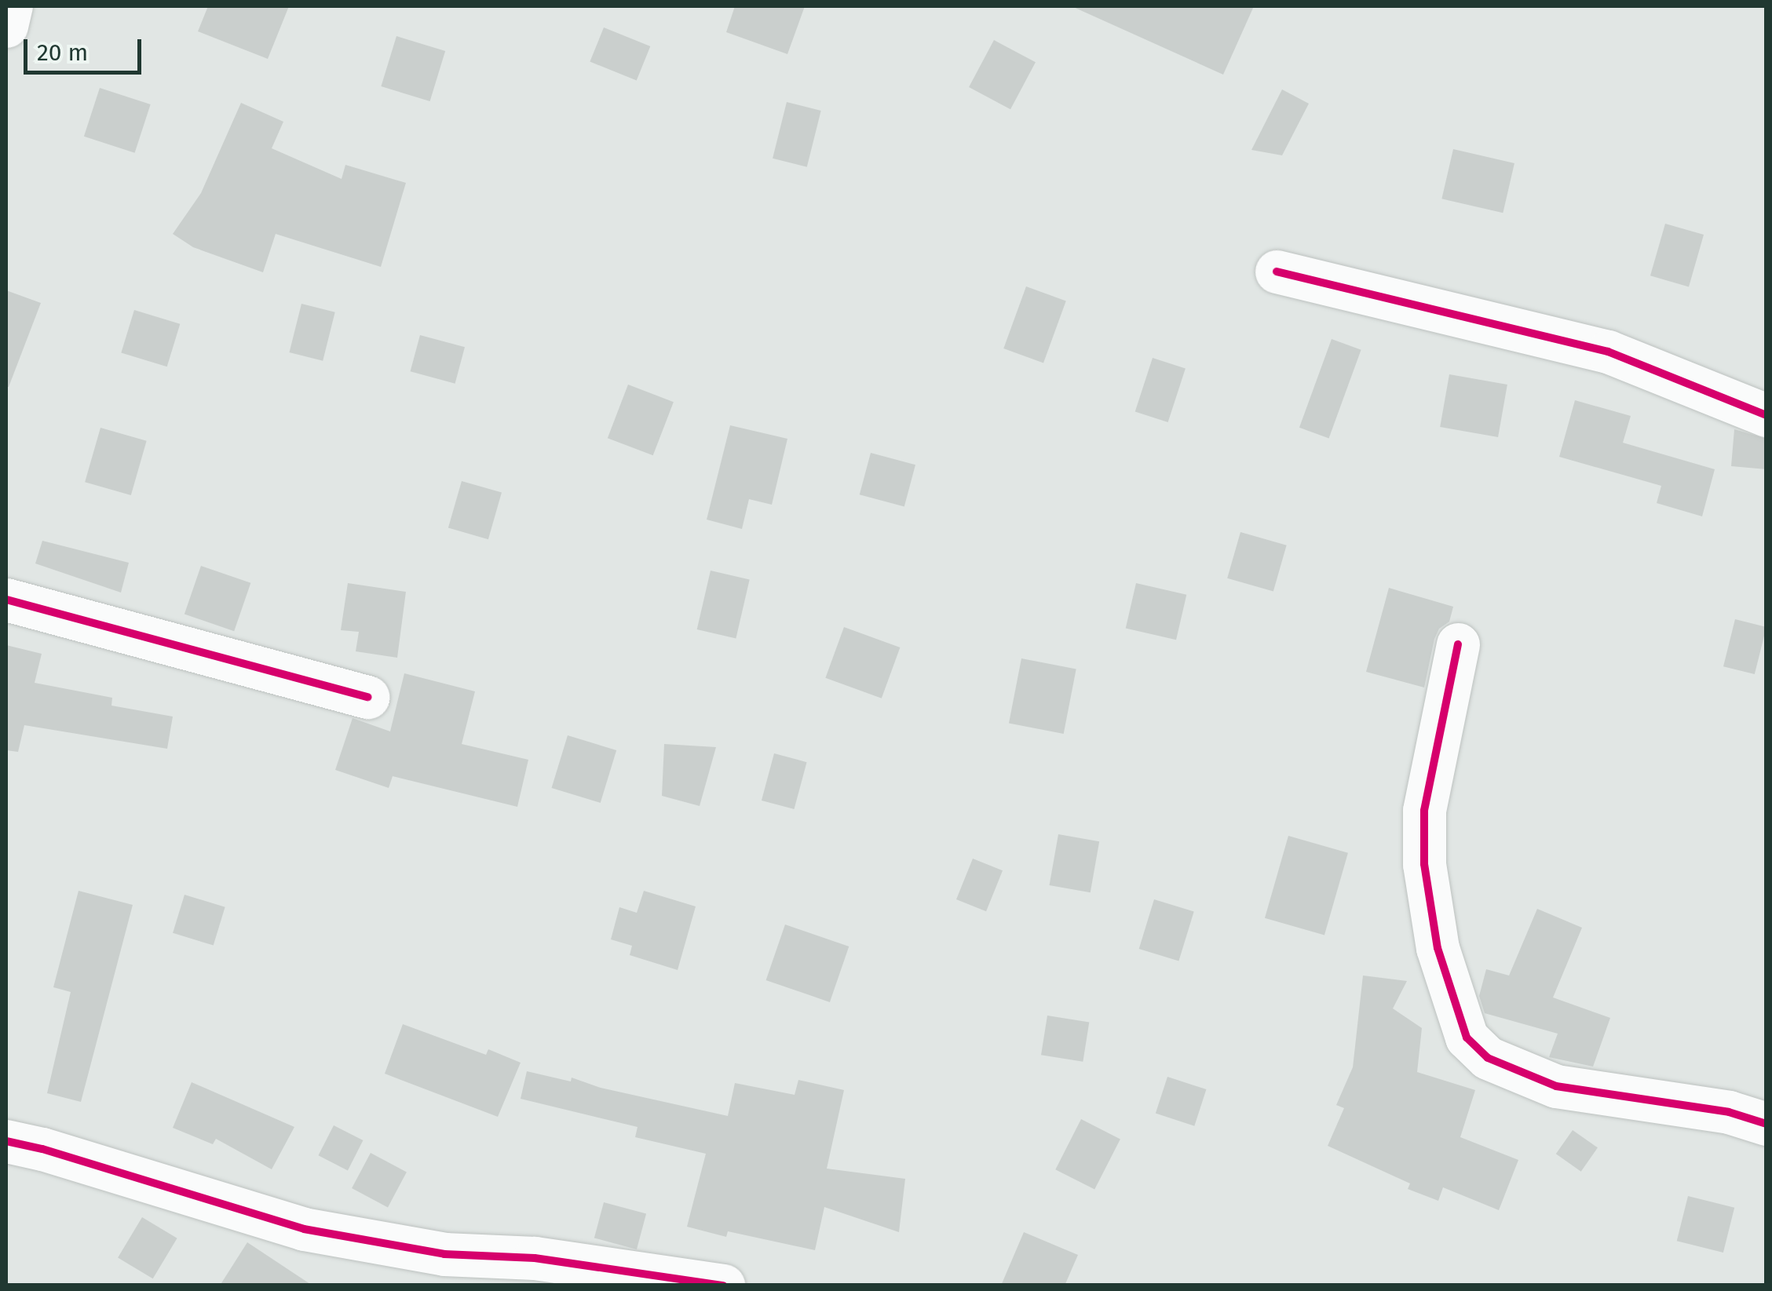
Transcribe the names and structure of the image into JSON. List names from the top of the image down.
{
  "scale_bar": "20 m"
}
